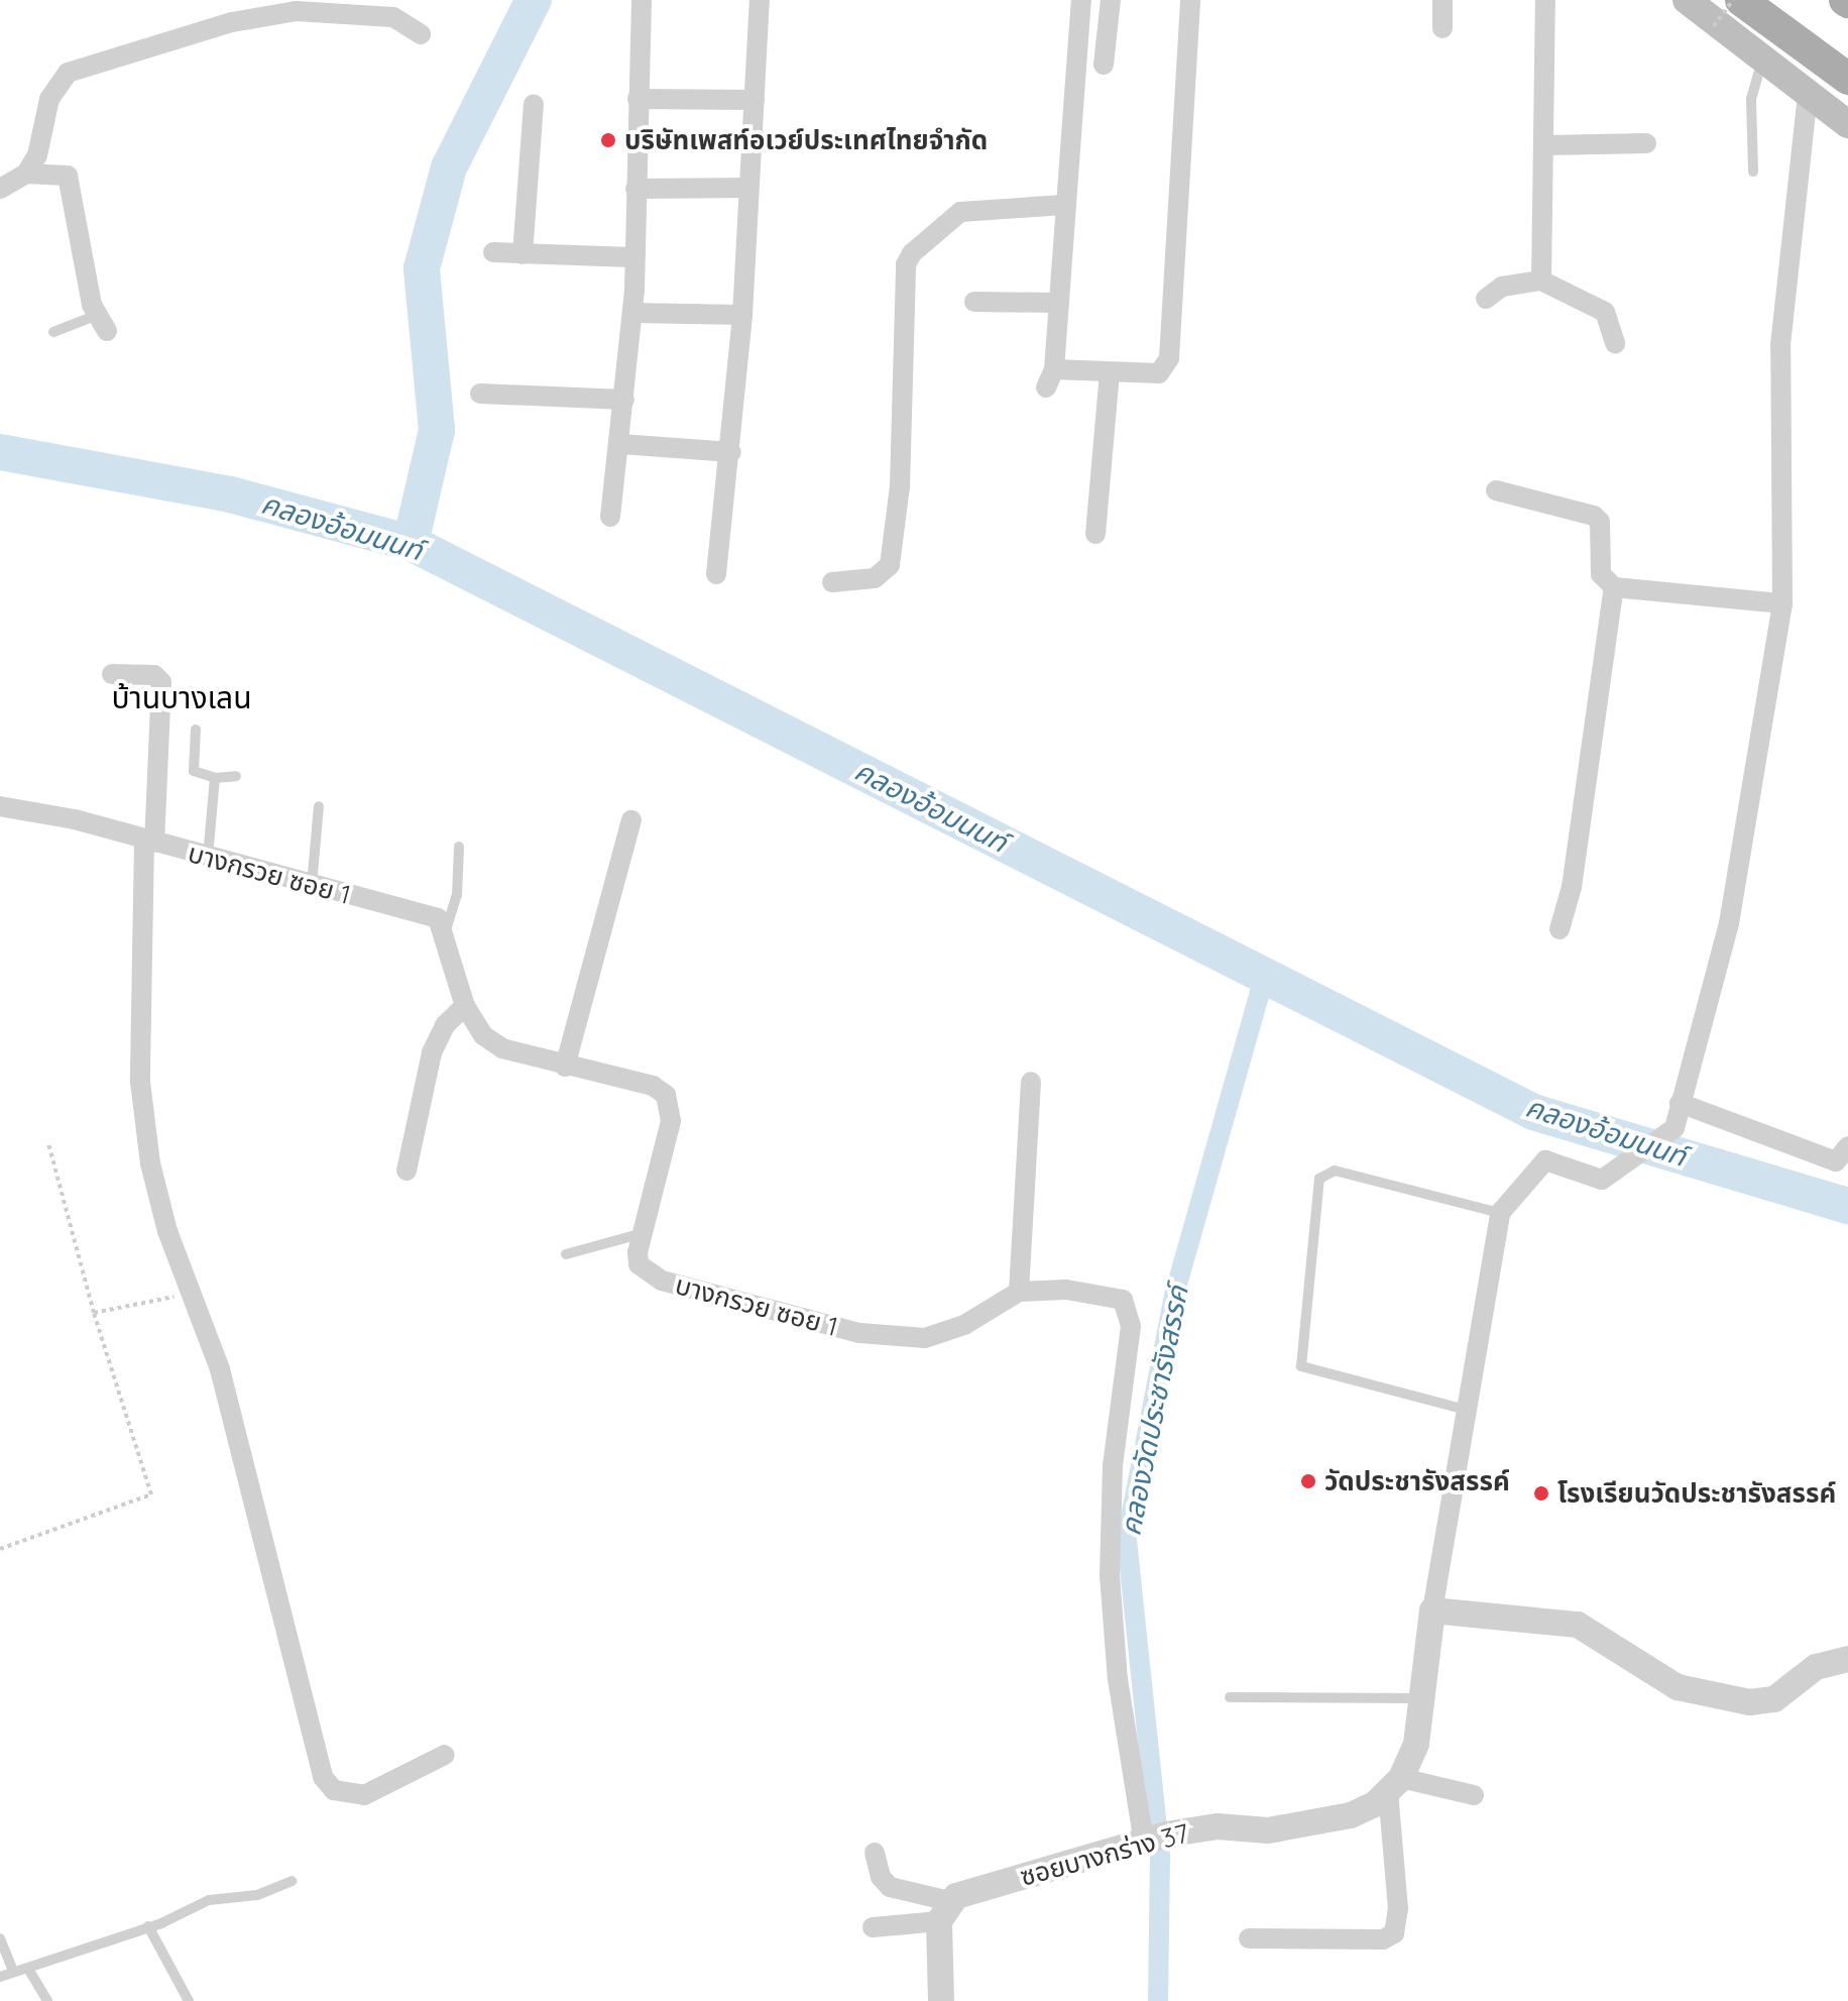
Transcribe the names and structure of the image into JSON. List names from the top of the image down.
{
  "streets": {
    "street": ["บางกรวย ซอย 1", "ซอยบางกร่าง 37"]
  },
  "crossings": [
    ["บางกรวย ซอย 1", "ซอยบางกร่าง 37"]
  ],
  "districts": ["บ้านบางเลน"],
  "water": ["คลองอ้อมนนท์", "คลองวัดประชารังสรรค์"],
  "places": ["บริษัทเพสท์อเวย์ประเทศไทยจำกัด", "วัดประชารังสรรค์", "โรงเรียนวัดประชารังสรรค์"]
}
